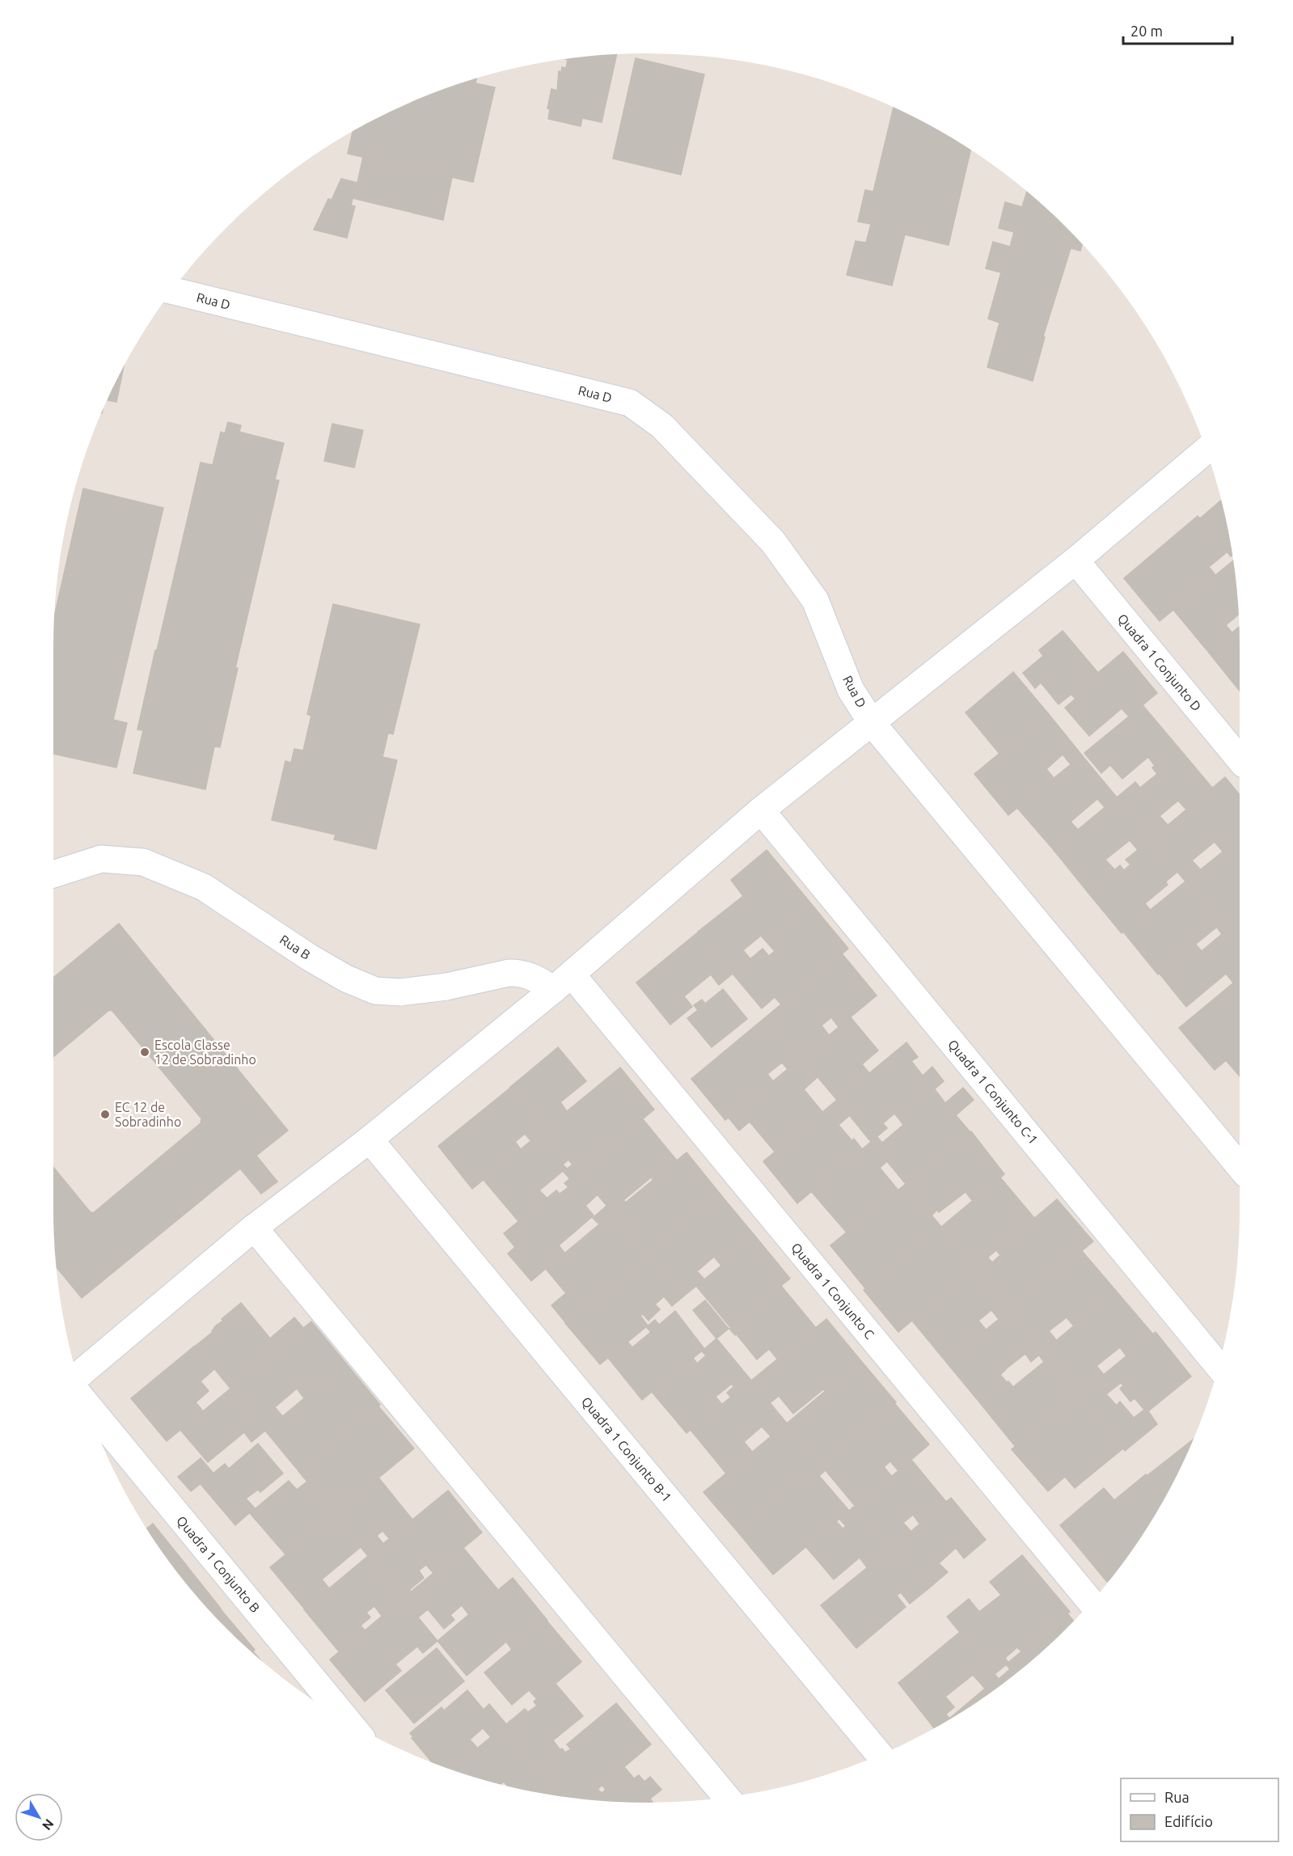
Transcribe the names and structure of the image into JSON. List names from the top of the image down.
{
  "streets": {
    "street": [
      "Rua D",
      "Quadra 1 Conjunto D",
      "Rua B",
      "Quadra 1 Conjunto C-1",
      "Quadra 1 Conjunto C",
      "Quadra 1 Conjunto B-1",
      "Quadra 1 Conjunto B"
    ]
  },
  "crossings": [
    ["Rua B", "Quadra 1 Conjunto C"]
  ],
  "places": ["Escola Classe 12 de Sobradinho", "EC 12 de Sobradinho"],
  "legend": ["Rua", "Edifício"],
  "scale_bar": "20 m",
  "north": "bottom right"
}
